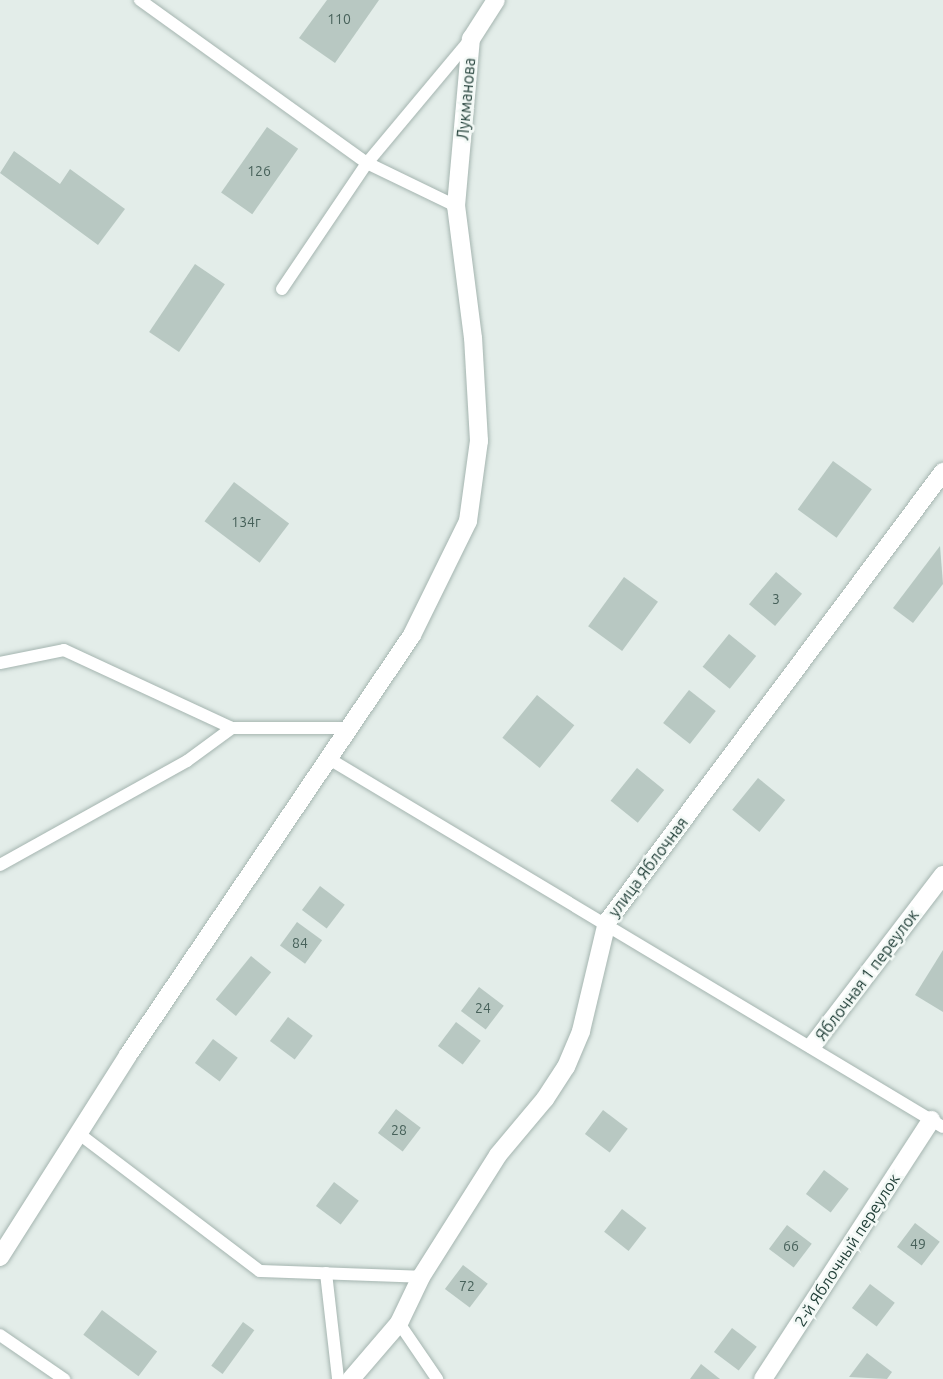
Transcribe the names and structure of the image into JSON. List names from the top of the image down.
{
  "streets": {
    "street": [
      "Лукманова",
      "улица Яблочная",
      "Яблочная 1 переулок",
      "2-й Яблочный переулок"
    ]
  },
  "house_numbers": [
    "110",
    "126",
    "134г",
    "3",
    "84",
    "24",
    "28",
    "49",
    "66",
    "72"
  ]
}
